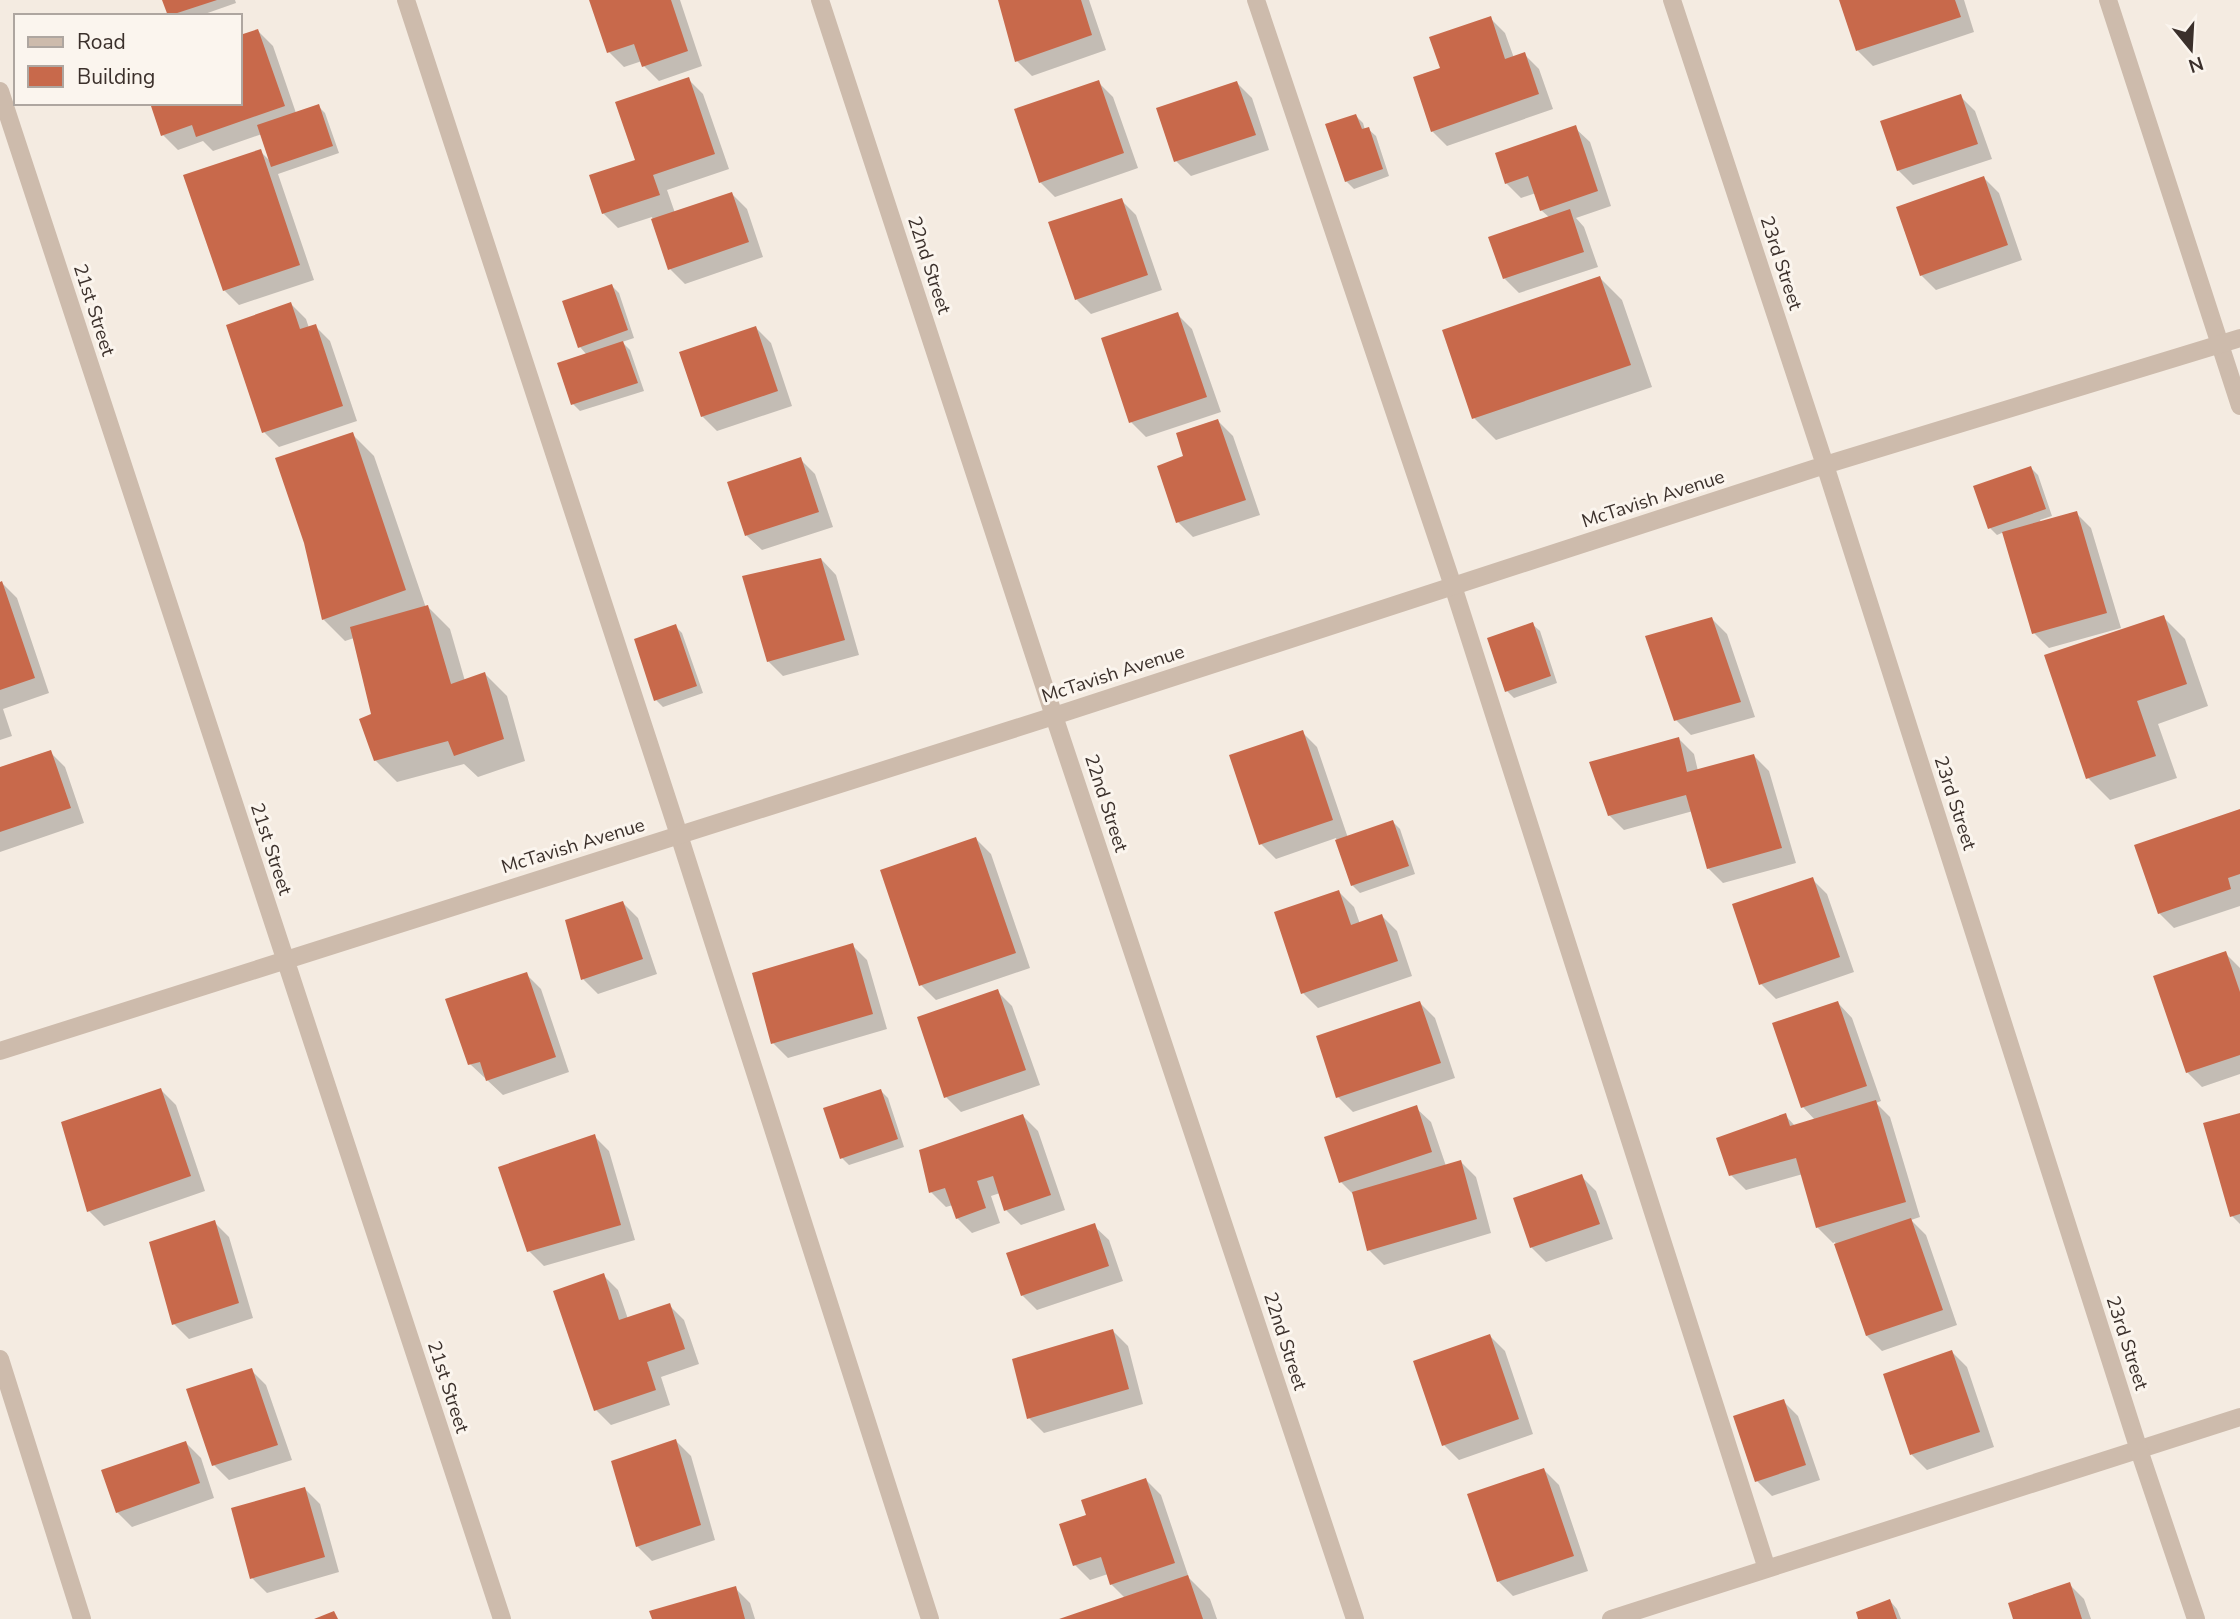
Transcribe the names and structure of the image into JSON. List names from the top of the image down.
{
  "streets": {
    "street": [
      "23rd Street",
      "22nd Street",
      "21st Street",
      "McTavish Avenue"
    ]
  },
  "crossings": [
    ["23rd Street", "McTavish Avenue"],
    ["22nd Street", "McTavish Avenue"],
    ["21st Street", "McTavish Avenue"]
  ],
  "legend": ["Road", "Building"],
  "north": "bottom"
}
